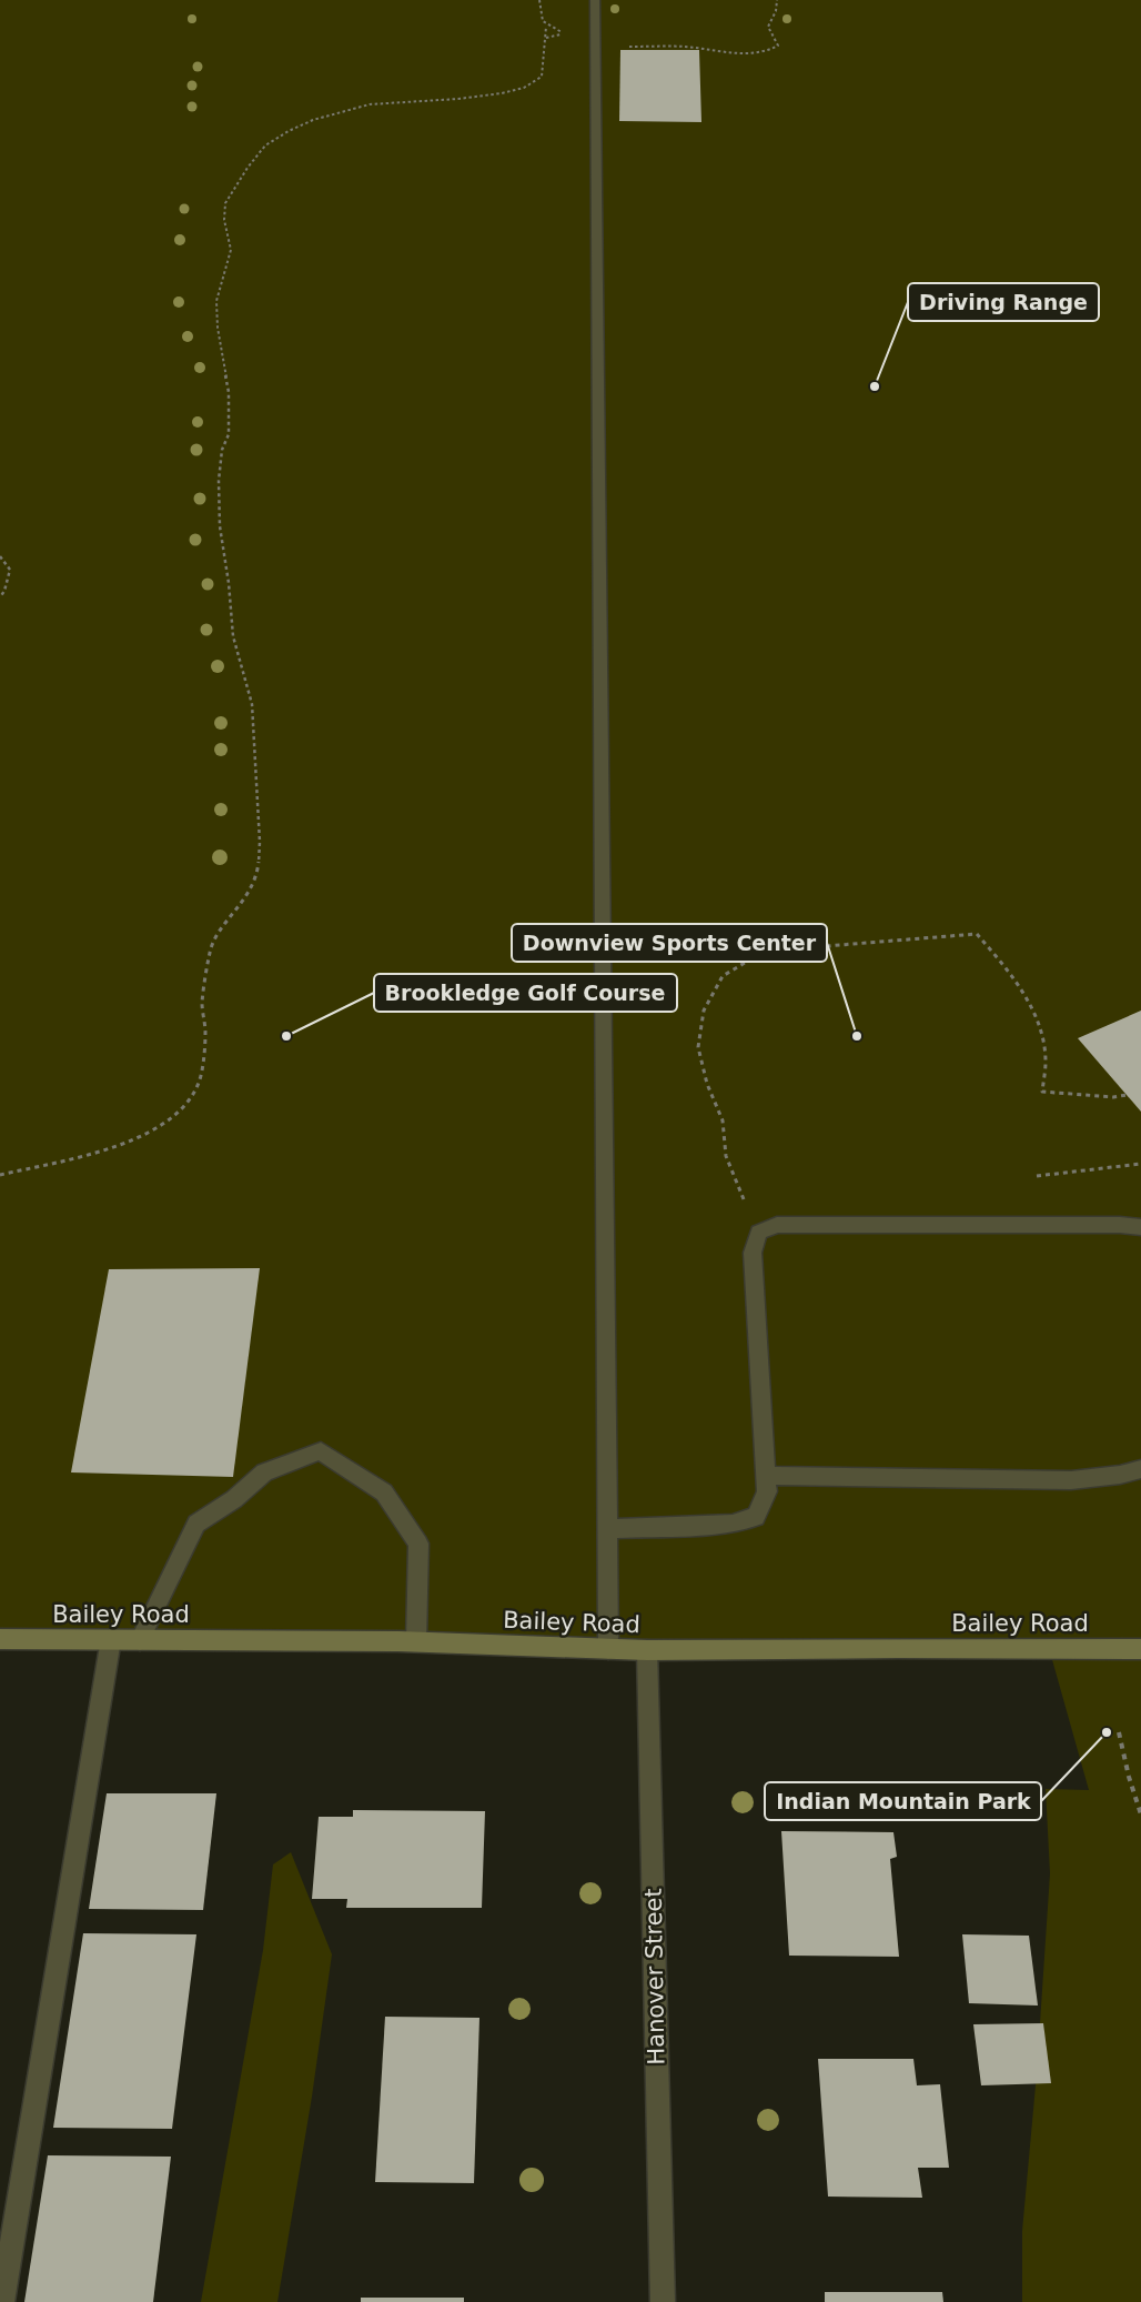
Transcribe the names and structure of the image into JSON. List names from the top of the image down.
{
  "streets": {
    "street": ["Bailey Road", "Hanover Street"]
  },
  "crossings": [
    ["Bailey Road", "Hanover Street"]
  ],
  "places": [
    "Driving Range",
    "Brookledge Golf Course",
    "Downview Sports Center",
    "Indian Mountain Park"
  ]
}
